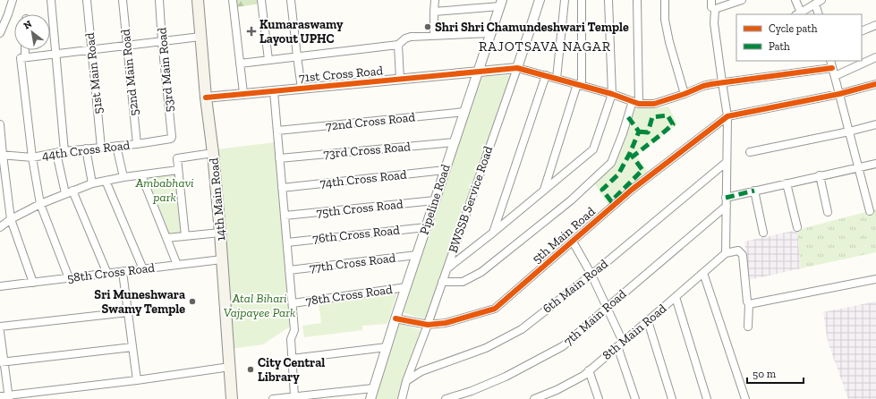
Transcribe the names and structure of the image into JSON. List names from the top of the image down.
{
  "streets": {
    "main road": ["14th Main Road"],
    "street": [
      "53rd Main Road",
      "52nd Main Road",
      "51st Main Road",
      "71st Cross Road",
      "72nd Cross Road",
      "44th Cross Road",
      "73rd Cross Road",
      "74th Cross Road",
      "Pipeline Road",
      "BWSSB Service Road",
      "75th Cross Road",
      "76th Cross Road",
      "5th Main Road",
      "77th Cross Road",
      "58th Cross Road",
      "6th Main Road",
      "78th Cross Road",
      "7th Main Road",
      "8th Main Road"
    ]
  },
  "crossings": [
    ["53rd Main Road", "44th Cross Road"],
    ["52nd Main Road", "44th Cross Road"],
    ["51st Main Road", "44th Cross Road"],
    ["71st Cross Road", "14th Main Road"],
    ["71st Cross Road", "Pipeline Road"],
    ["71st Cross Road", "BWSSB Service Road"],
    ["72nd Cross Road", "Pipeline Road"],
    ["73rd Cross Road", "Pipeline Road"],
    ["74th Cross Road", "Pipeline Road"],
    ["14th Main Road", "58th Cross Road"],
    ["Pipeline Road", "75th Cross Road"],
    ["Pipeline Road", "76th Cross Road"],
    ["Pipeline Road", "5th Main Road"],
    ["Pipeline Road", "77th Cross Road"],
    ["Pipeline Road", "78th Cross Road"],
    ["BWSSB Service Road", "5th Main Road"],
    ["BWSSB Service Road", "6th Main Road"]
  ],
  "districts": ["RAJOTSAVA NAGAR"],
  "parks": ["Ambabhavi park", "Atal Bihari Vajpayee Park"],
  "places": {
    "other": ["Shri Shri Chamundeshwari Temple", "Sri Muneshwara Swamy Temple", "City Central Library"],
    "health": ["Kumaraswamy Layout UPHC"]
  },
  "legend": ["Cycle path", "Path"],
  "scale_bar": "50 m",
  "north": "top left"
}
